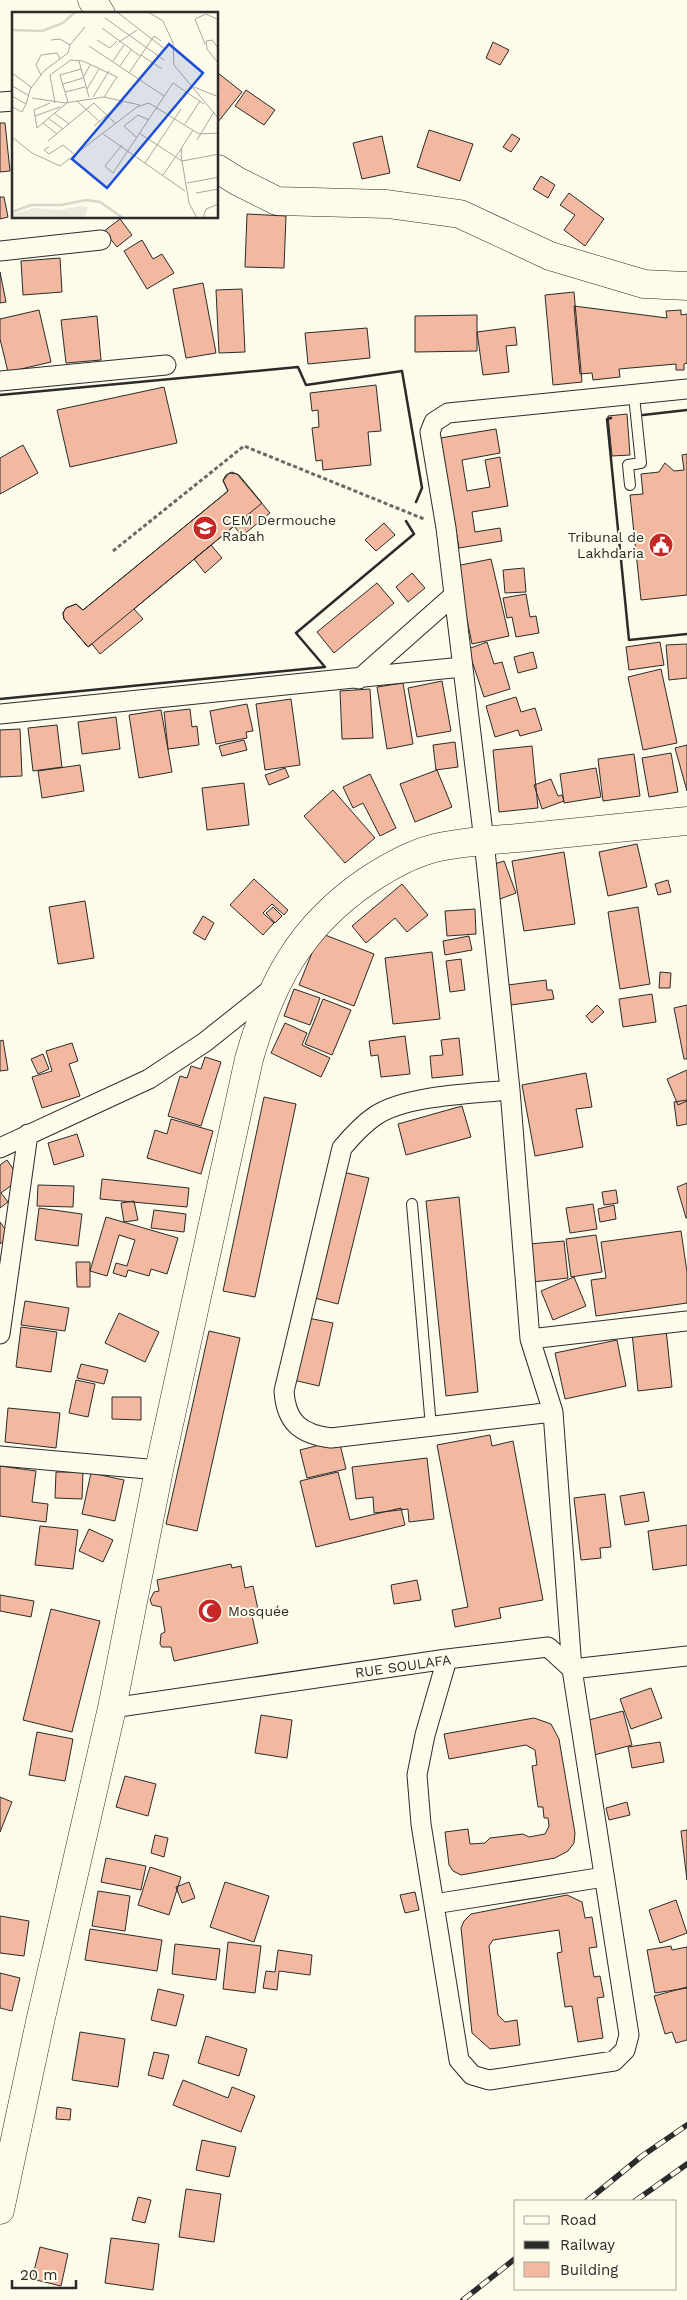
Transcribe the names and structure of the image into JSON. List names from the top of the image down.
{
  "streets": {
    "street": ["RUE SOULAFA"]
  },
  "places": {
    "school or university": ["CEM Dermouche Rabah"],
    "public building": ["Tribunal de Lakhdaria"],
    "mosque": ["Mosquée"]
  },
  "legend": ["Road", "Railway", "Building"],
  "scale_bar": "20 m"
}
